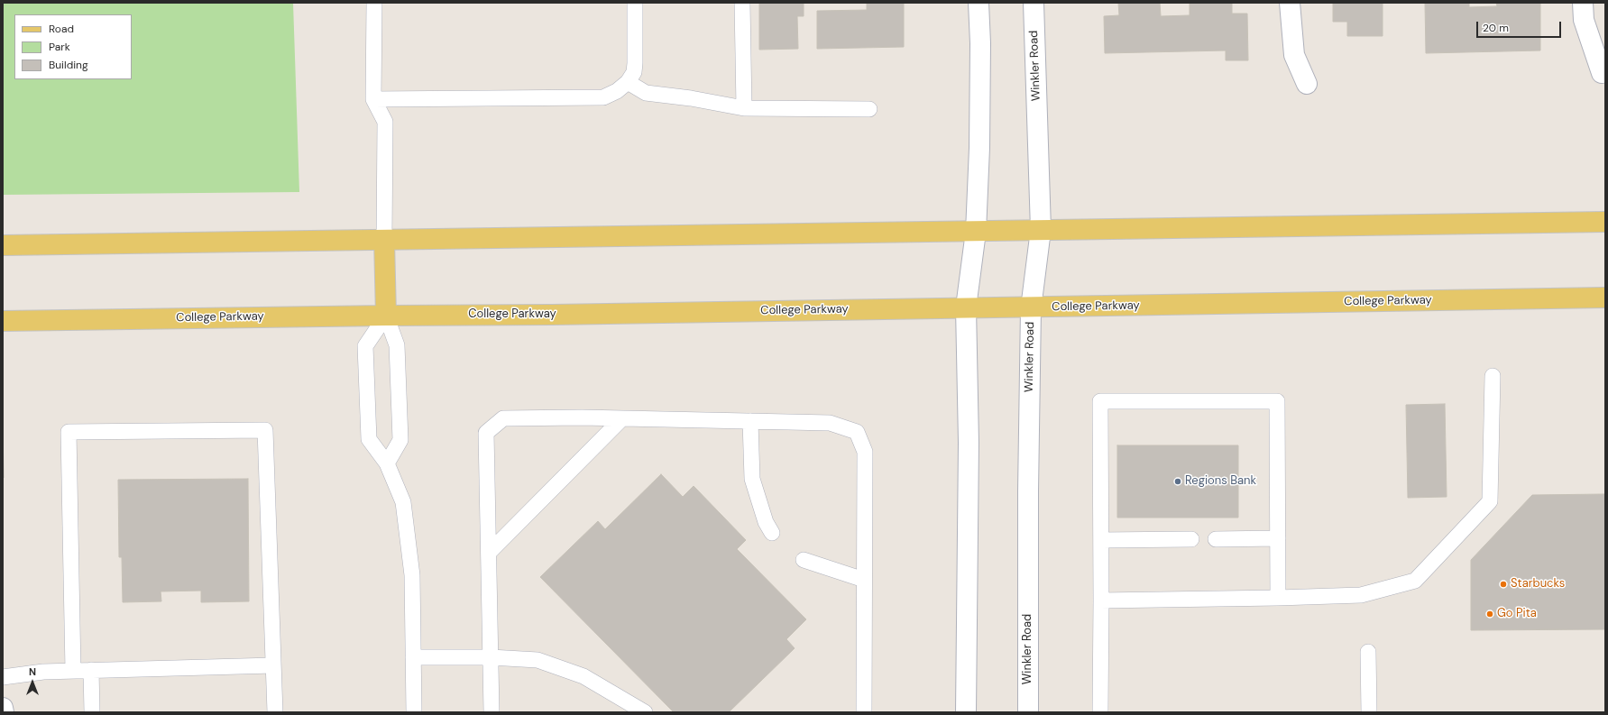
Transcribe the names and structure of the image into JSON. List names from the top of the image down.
{
  "streets": {
    "main road": ["College Parkway"],
    "street": ["Winkler Road"]
  },
  "crossings": [
    ["Winkler Road", "College Parkway"]
  ],
  "places": ["Regions Bank", "Starbucks", "Go Pita"],
  "legend": ["Road", "Park", "Building"],
  "scale_bar": "20 m",
  "north": "top"
}
